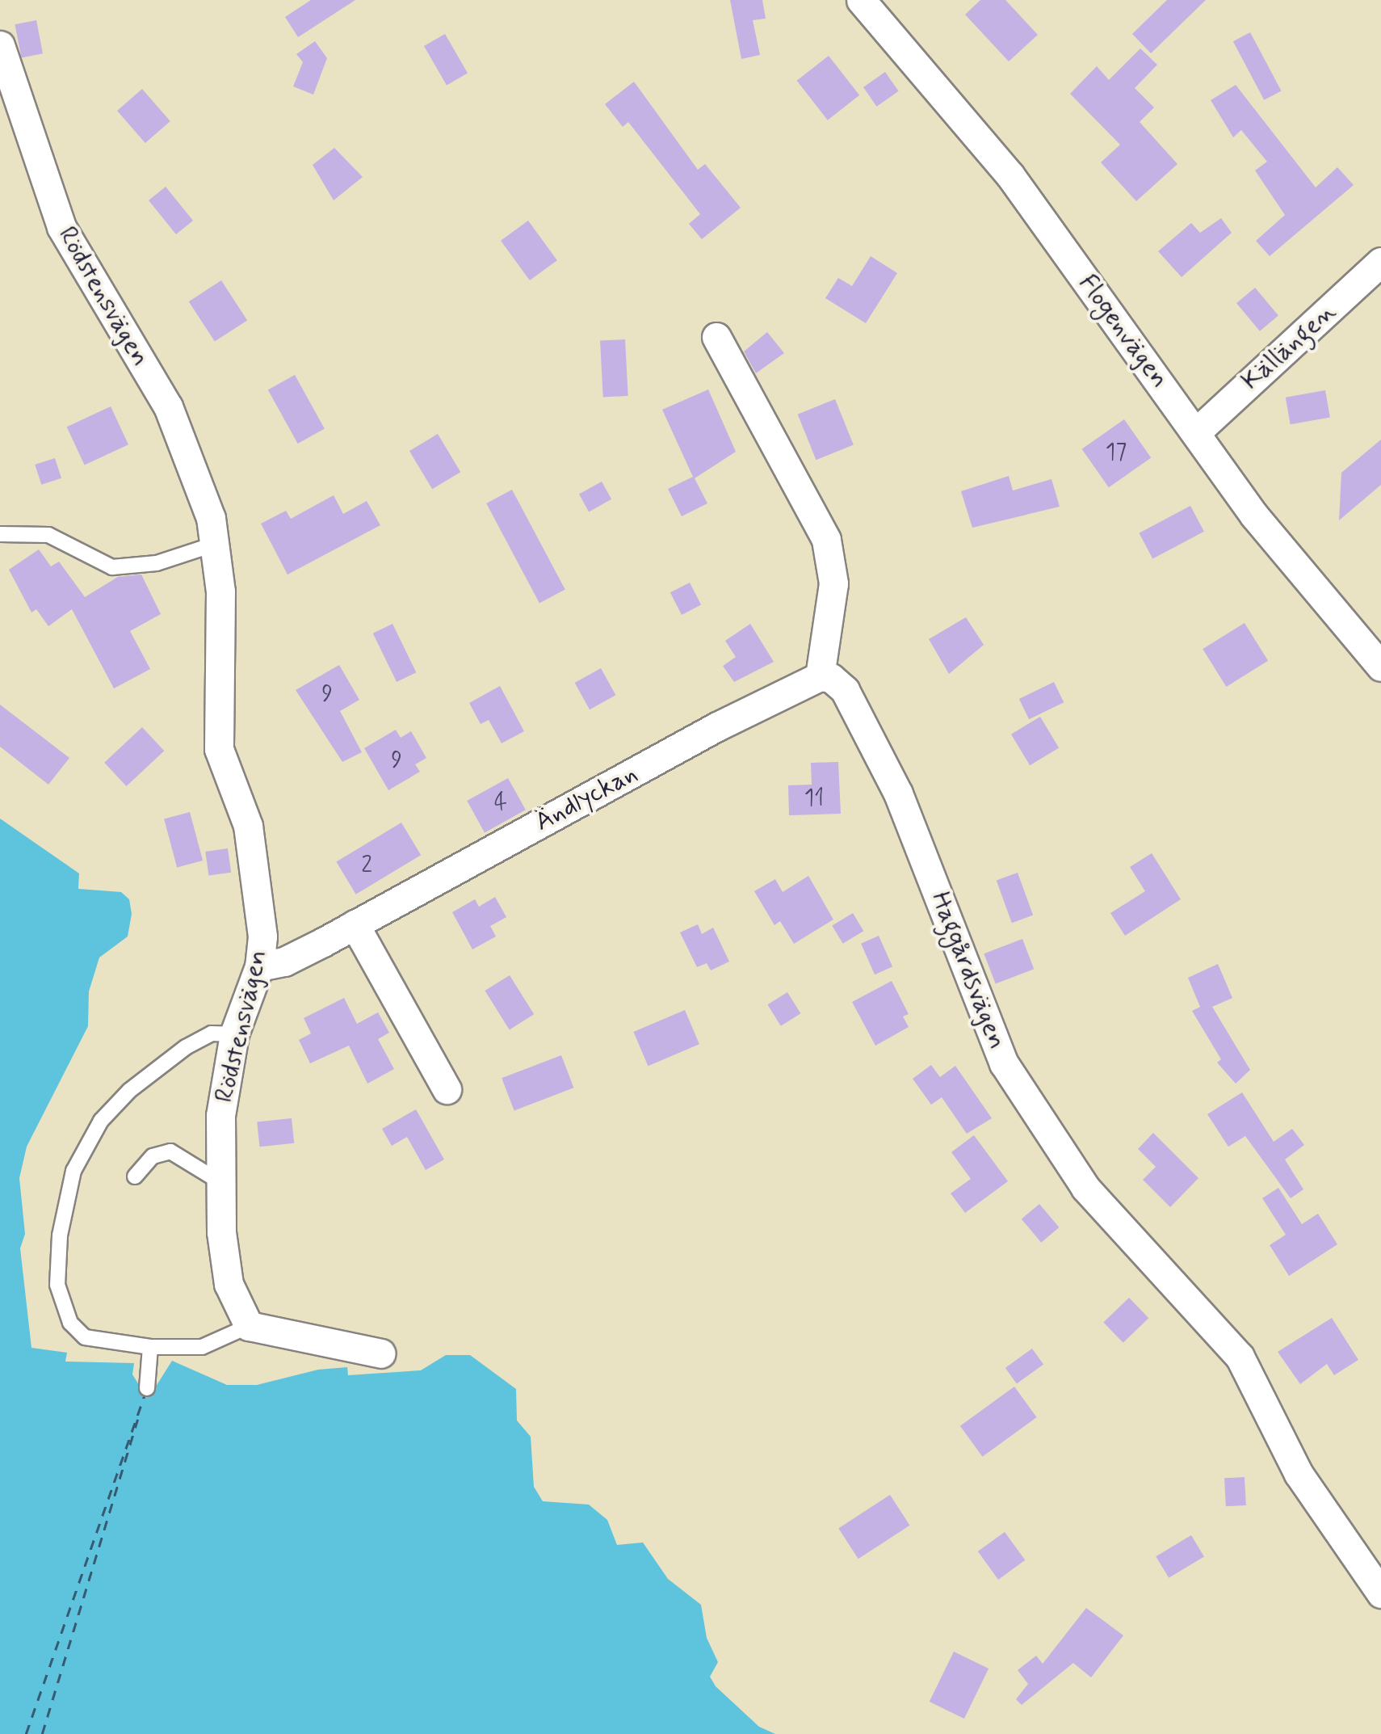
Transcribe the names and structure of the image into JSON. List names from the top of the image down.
{
  "streets": {
    "street": [
      "Rödstensvägen",
      "Flogenvägen",
      "Källängen",
      "Ändlyckan",
      "Haggårdsvägen"
    ]
  },
  "crossings": [
    ["Rödstensvägen", "Ändlyckan"],
    ["Flogenvägen", "Källängen"],
    ["Ändlyckan", "Haggårdsvägen"]
  ],
  "house_numbers": [
    "17",
    "9",
    "9",
    "11",
    "4",
    "2"
  ]
}
